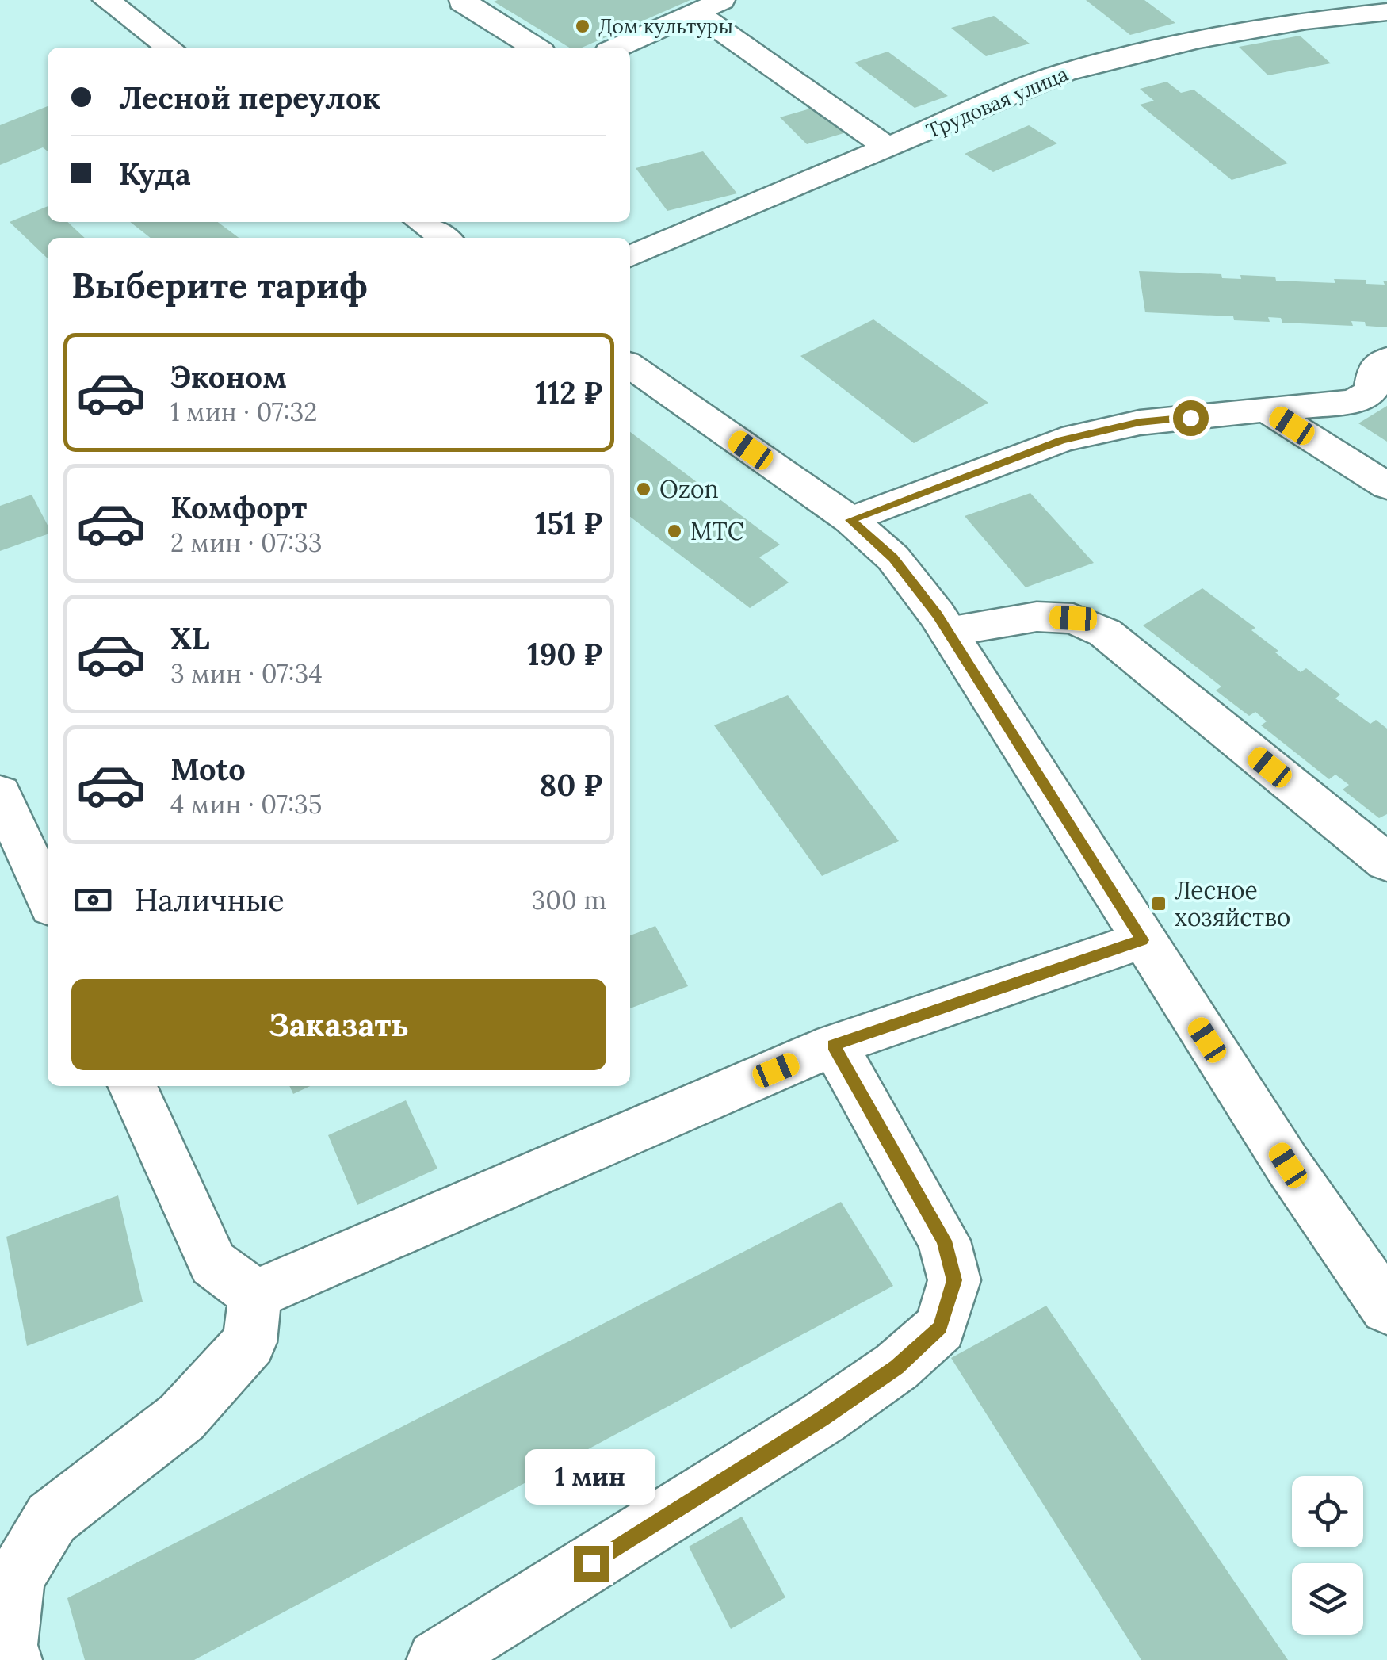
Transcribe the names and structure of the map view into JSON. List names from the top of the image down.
{
  "streets": {
    "street": ["Трудовая улица"]
  },
  "places": {
    "other": ["Дом культуры", "Ozon", "МТС"],
    "transit": ["Лесное хозяйство"]
  },
  "page": {
    "banner": ["Лесной переулок", "Куда"],
    "heading": "Выберите тариф",
    "list": [
      {
        "name": "Эконом",
        "note": "1 мин · 07:32",
        "value": "112 ₽"
      },
      {
        "name": "Комфорт",
        "note": "2 мин · 07:33",
        "value": "151 ₽"
      },
      {
        "name": "XL",
        "note": "3 мин · 07:34",
        "value": "190 ₽"
      },
      {
        "name": "Moto",
        "note": "4 мин · 07:35",
        "value": "80 ₽"
      }
    ],
    "pay": ["Наличные", "300 m"],
    "buttons": "Заказать",
    "bubble": "1 мин"
  }
}
